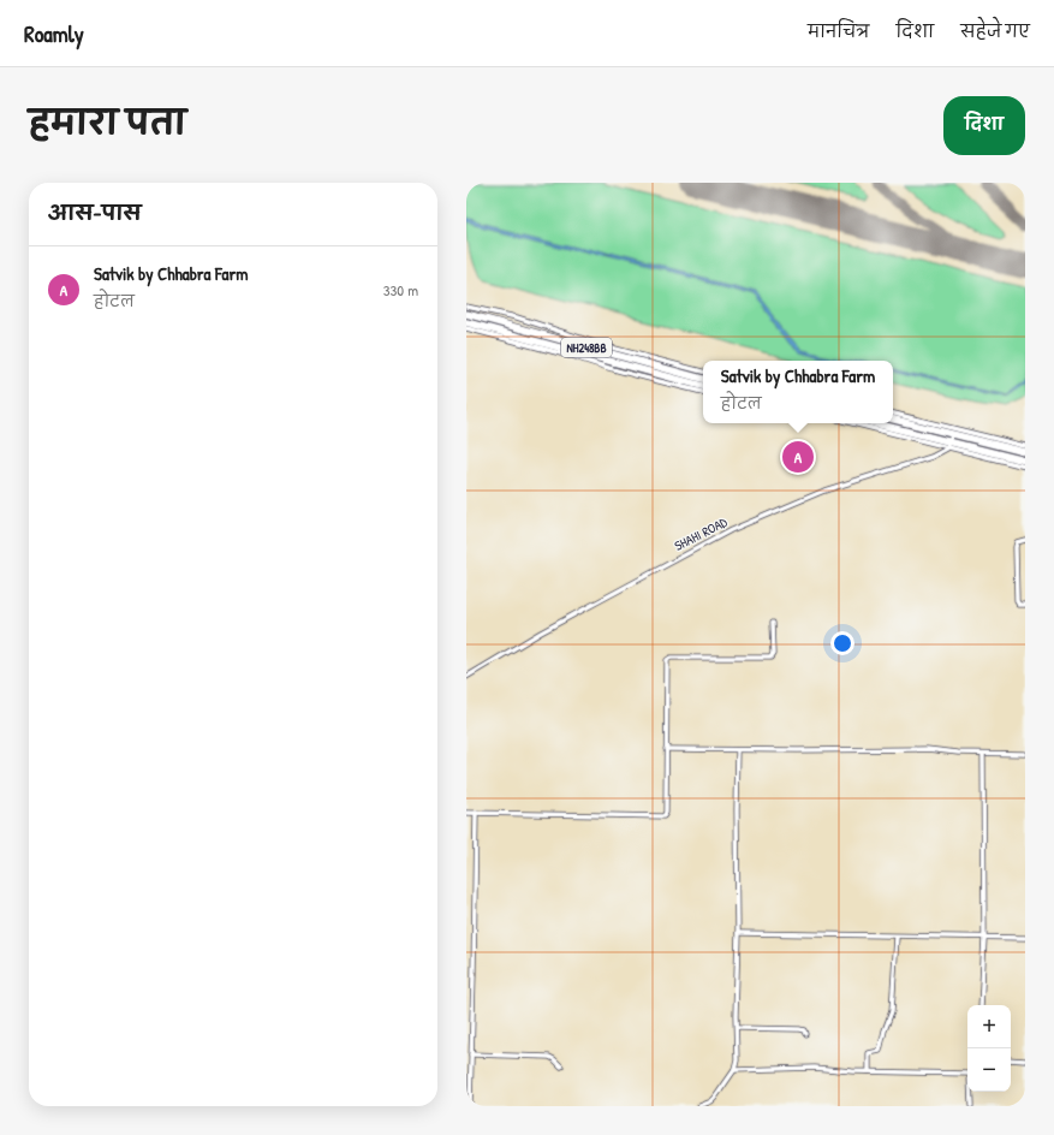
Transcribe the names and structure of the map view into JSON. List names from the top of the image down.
{
  "streets": {
    "highway": ["NH248BB"],
    "street": ["SHAHI ROAD"]
  },
  "page": {
    "header": "Roamly",
    "nav": ["मानचित्र", "दिशा", "सहेजे गए"],
    "title": "हमारा पता",
    "buttons": "दिशा",
    "heading": "आस-पास",
    "list": [
      {
        "mark": "A",
        "name": "Satvik by Chhabra Farm",
        "note": "होटल",
        "value": "330 m"
      }
    ],
    "popup": ["Satvik by Chhabra Farm", "होटल"],
    "pins": "A",
    "map_buttons": ["+", "−"]
  }
}
